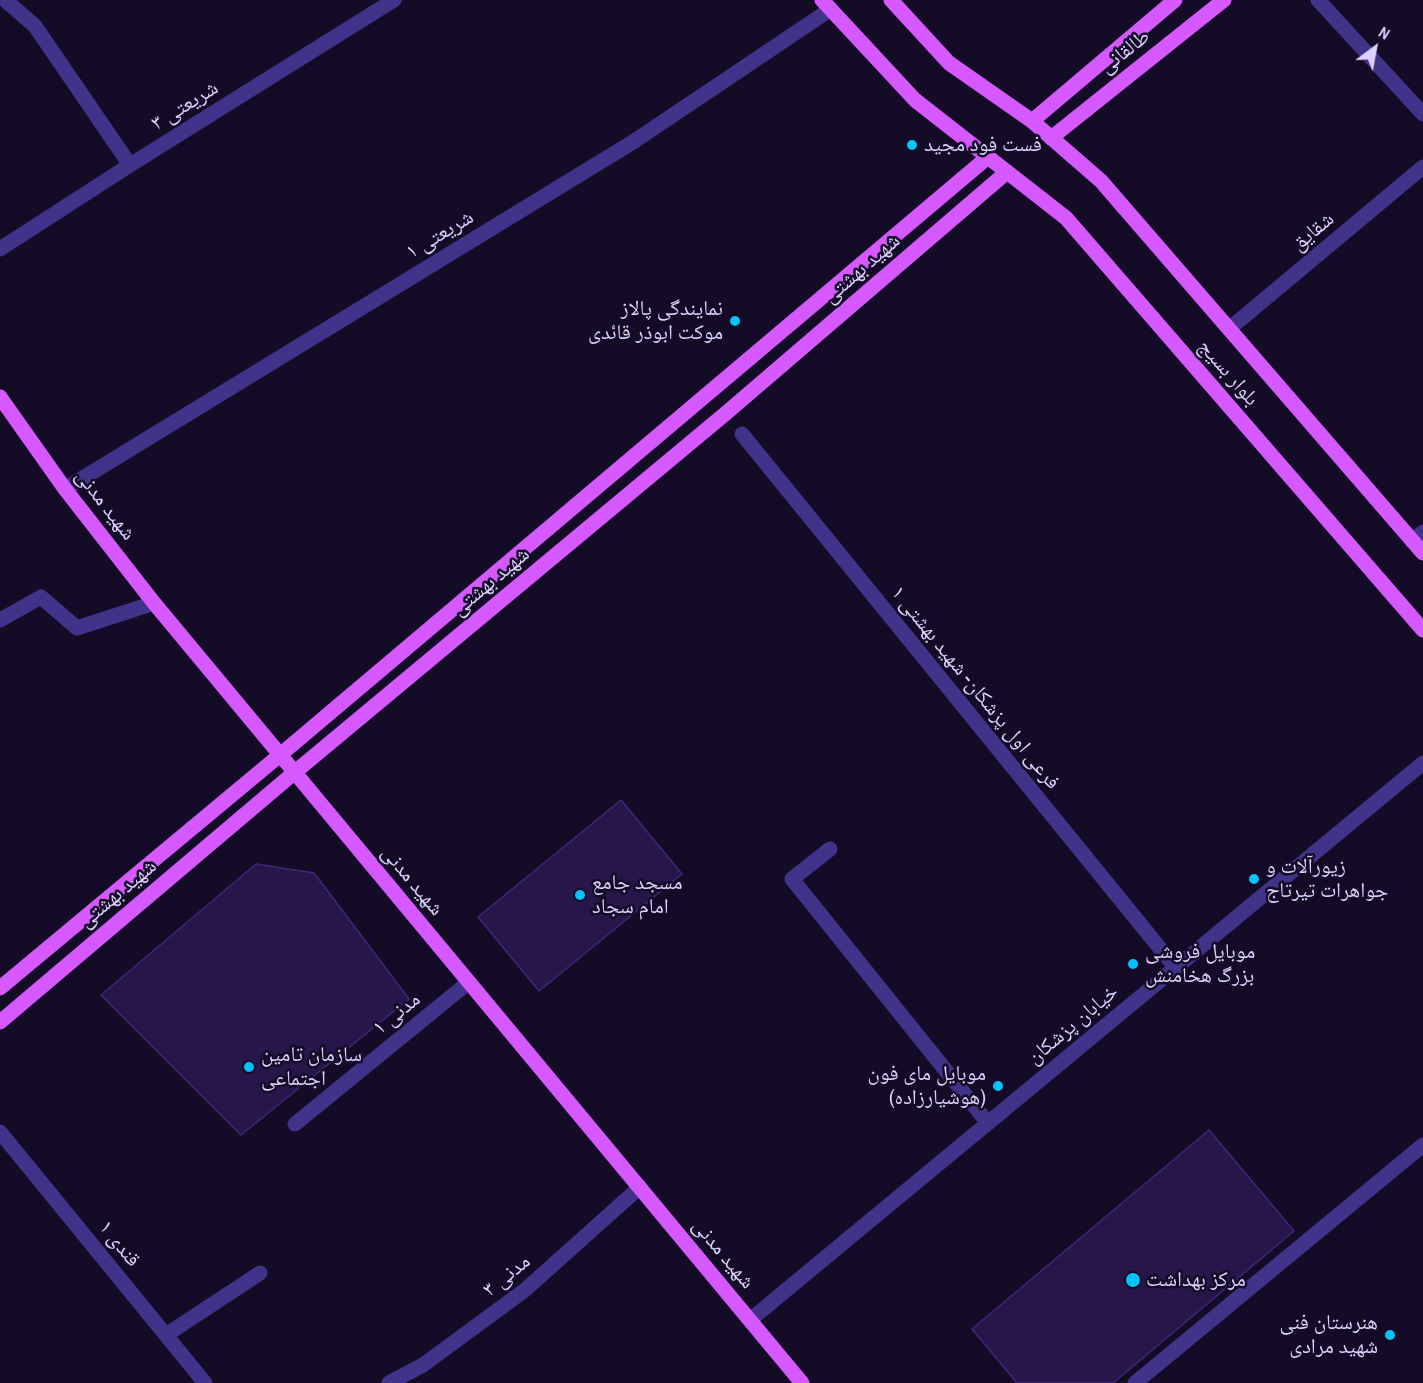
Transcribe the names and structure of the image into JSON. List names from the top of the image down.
{
  "streets": {
    "main road": [
      "طالقانی",
      "شهید بهشتی",
      "بلوار بسیج",
      "شهید مدنی"
    ],
    "street": [
      "شریعتی ۳",
      "شقایق",
      "شریعتی ۱",
      "فرعی اول پزشکان- شهید بهشتی ۱",
      "مدنی ۱",
      "خیابان پزشکان",
      "قندی ۱",
      "مدنی ۳"
    ]
  },
  "crossings": [
    ["طالقانی", "بلوار بسیج"],
    ["شقایق", "بلوار بسیج"],
    ["شریعتی ۱", "بلوار بسیج"],
    ["شریعتی ۱", "شهید مدنی"],
    ["شهید بهشتی", "بلوار بسیج"],
    ["شهید بهشتی", "شهید مدنی"],
    ["شهید مدنی", "مدنی ۱"],
    ["شهید مدنی", "خیابان پزشکان"],
    ["شهید مدنی", "مدنی ۳"],
    ["فرعی اول پزشکان- شهید بهشتی ۱", "خیابان پزشکان"]
  ],
  "places": [
    "فست فود مجید",
    "نمایندگی پالاز موکت ابوذر قائدی",
    "زیورآلات و جواهرات تیرتاج",
    "مسجد جامع امام سجاد",
    "موبایل فروشی بزرگ هخامنش",
    "سازمان تامین اجتماعی",
    "موبایل مای فون (هوشیارزاده)",
    "مرکز بهداشت",
    "هنرستان فنی شهید مرادی"
  ],
  "north": "top right"
}
